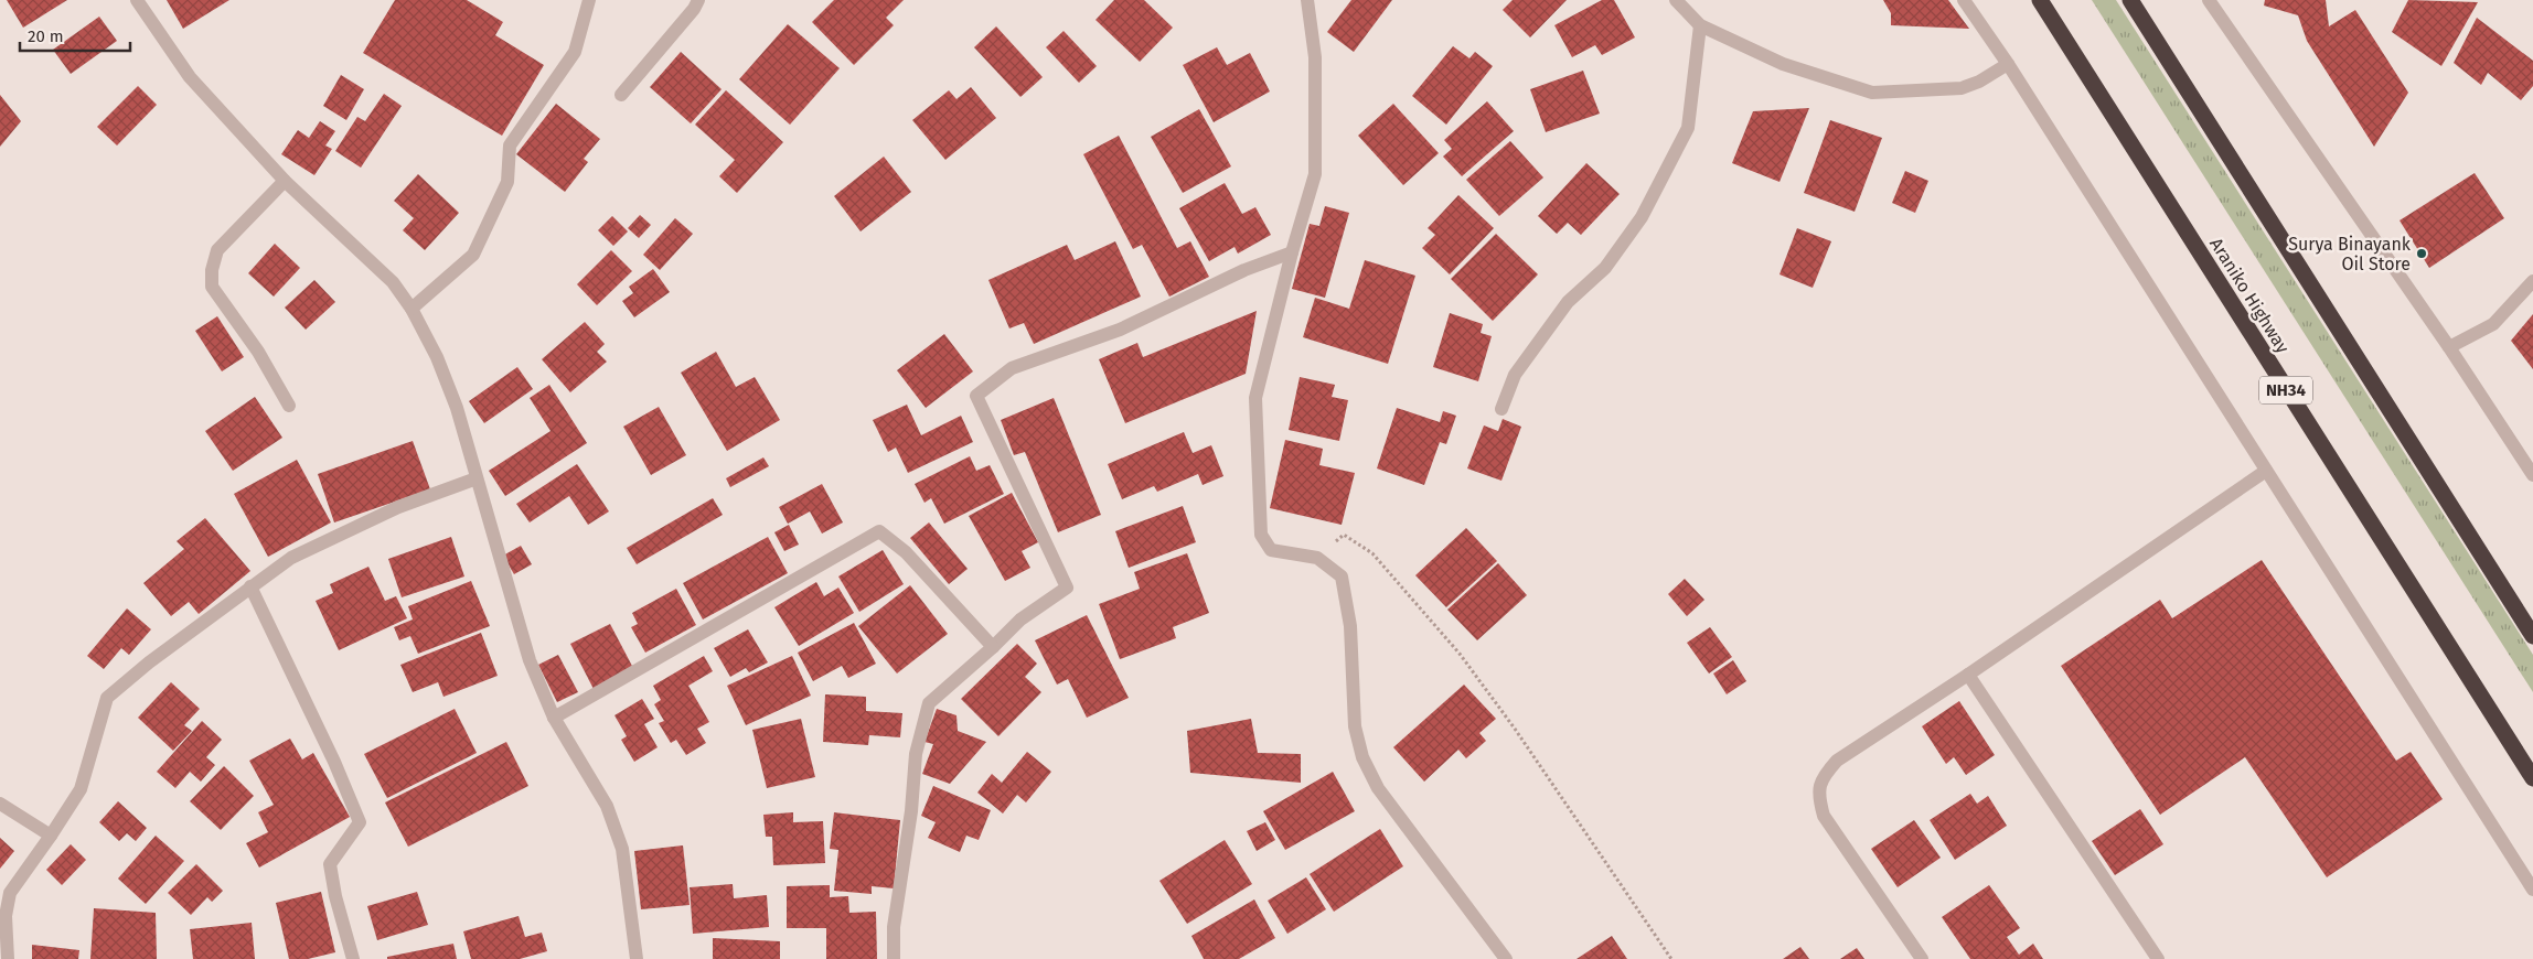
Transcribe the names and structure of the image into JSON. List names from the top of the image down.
{
  "streets": {
    "highway": ["Araniko Highway", "NH34"]
  },
  "places": ["Surya Binayank Oil Store"],
  "scale_bar": "20 m"
}
